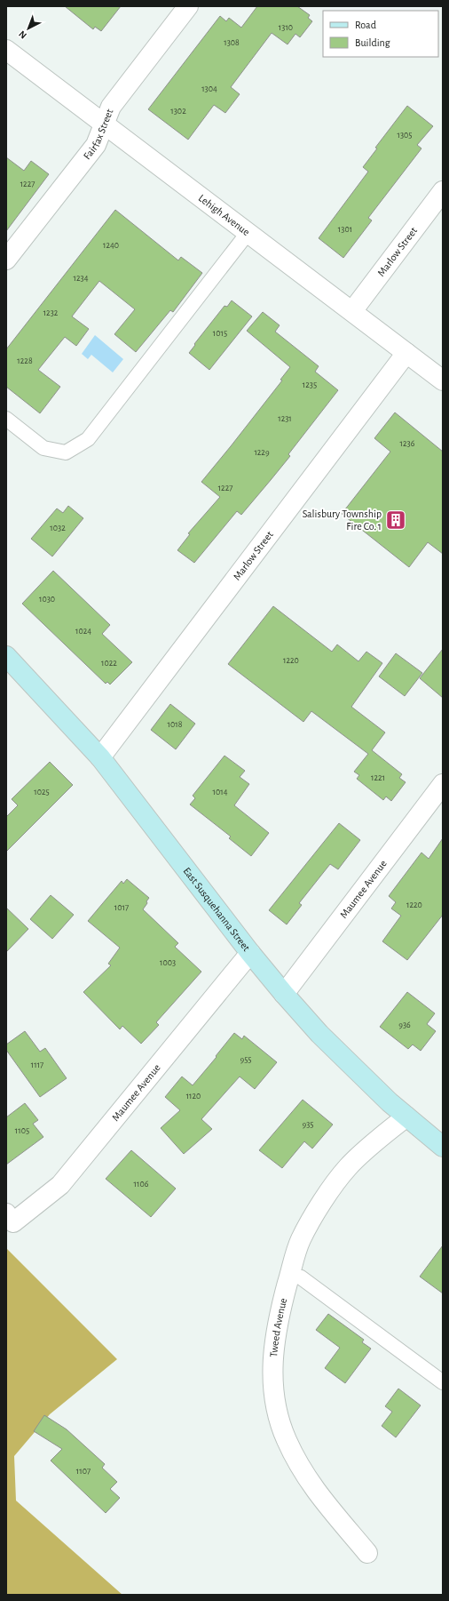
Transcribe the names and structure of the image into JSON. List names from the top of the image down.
{
  "streets": {
    "main road": ["East Susquehanna Street"],
    "street": [
      "Fairfax Street",
      "Lehigh Avenue",
      "Marlow Street",
      "Maumee Avenue",
      "Tweed Avenue"
    ]
  },
  "crossings": [
    ["Fairfax Street", "Lehigh Avenue"],
    ["Lehigh Avenue", "Marlow Street"],
    ["Marlow Street", "East Susquehanna Street"],
    ["Maumee Avenue", "East Susquehanna Street"],
    ["East Susquehanna Street", "Tweed Avenue"]
  ],
  "places": {
    "building": ["Salisbury Township Fire Co. 1"]
  },
  "house_numbers": [
    "1310",
    "1308",
    "1304",
    "1302",
    "1305",
    "1227",
    "1301",
    "1240",
    "1234",
    "1232",
    "1015",
    "1228",
    "1235",
    "1231",
    "1236",
    "1229",
    "1227",
    "1032",
    "1030",
    "1024",
    "1220",
    "1022",
    "1018",
    "1221",
    "1025",
    "1014",
    "1220",
    "1017",
    "1003",
    "936",
    "955",
    "1117",
    "1120",
    "935",
    "1105",
    "1106",
    "1107"
  ],
  "legend": ["Road", "Building"],
  "north": "bottom left"
}
